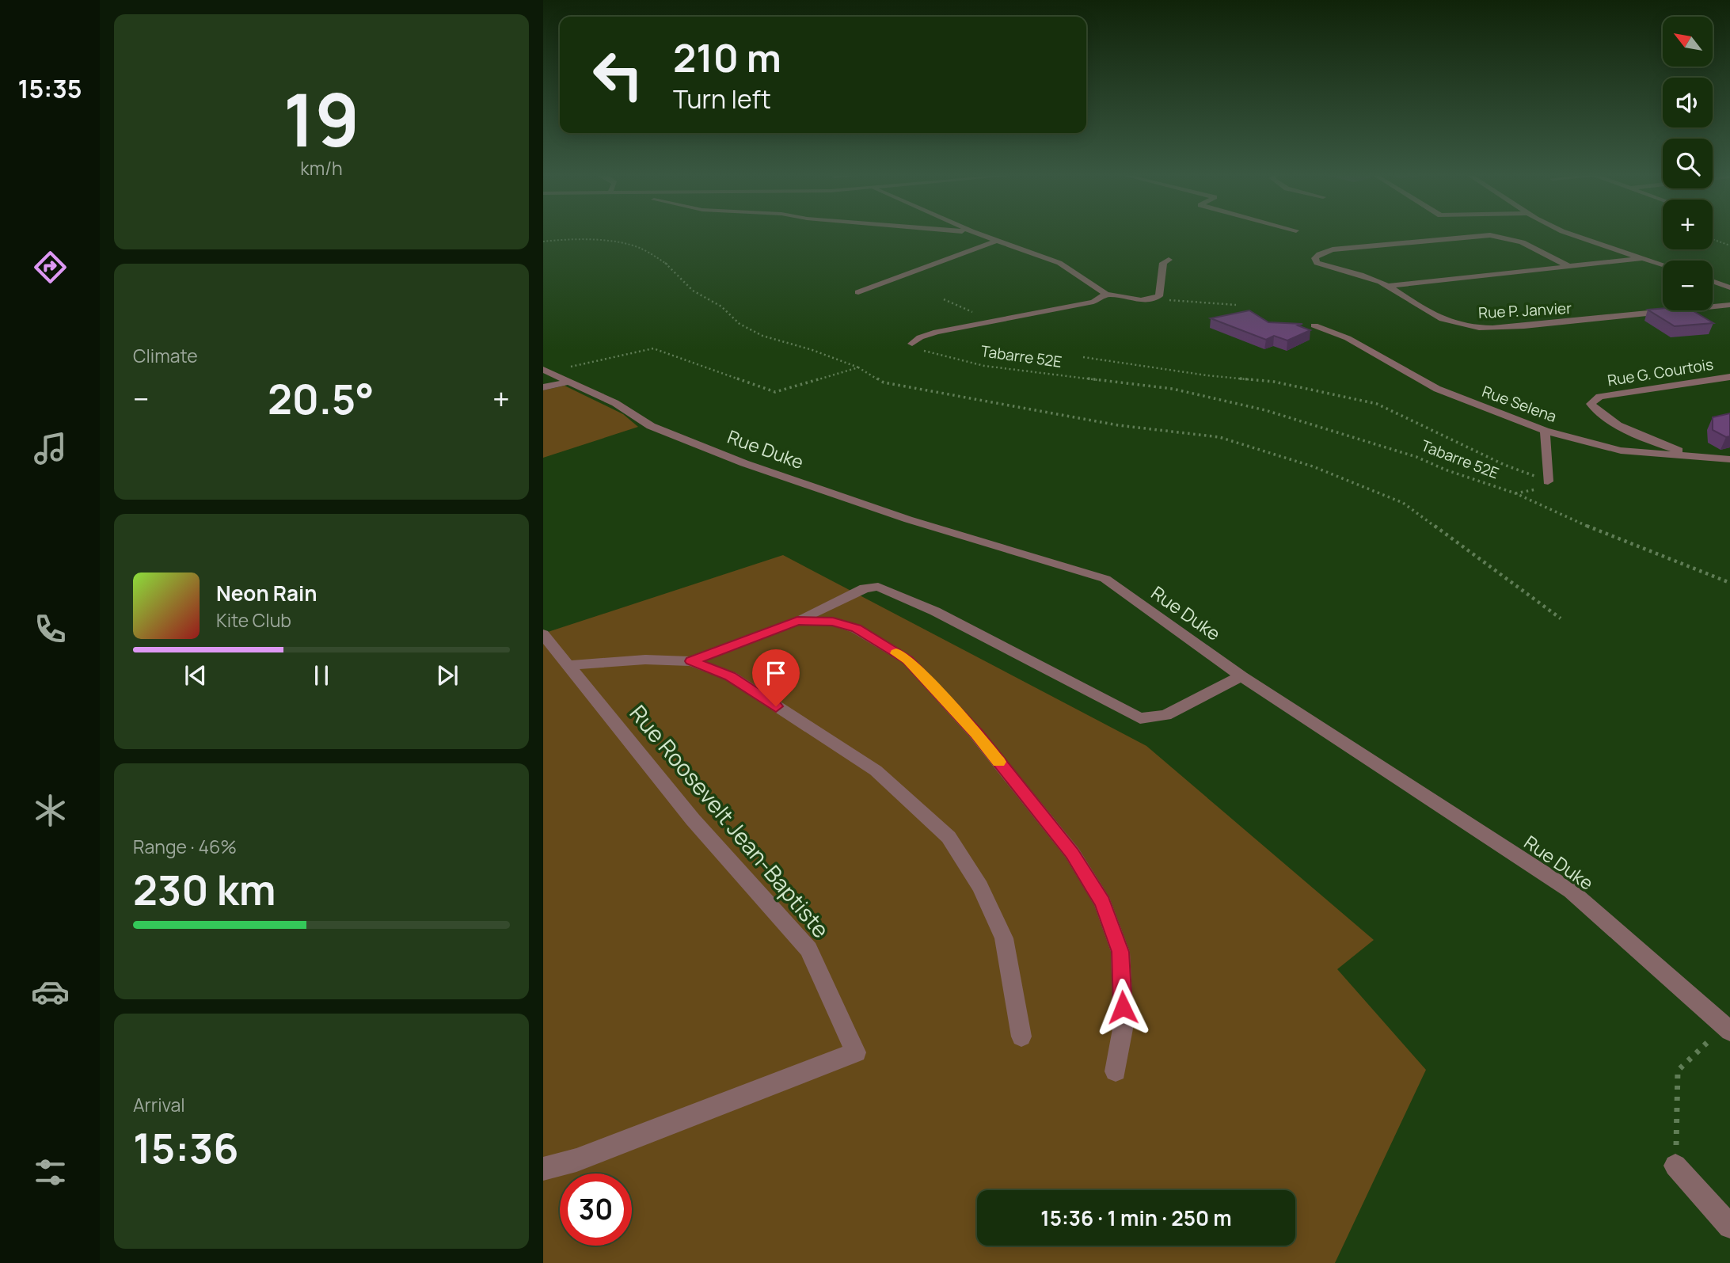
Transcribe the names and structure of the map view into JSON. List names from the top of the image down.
{
  "streets": {
    "street": [
      "Rue P. Janvier",
      "Tabarre 52E",
      "Rue G. Courtois",
      "Rue Selena",
      "Rue Duke",
      "Rue Roosevelt Jean-Baptiste"
    ]
  },
  "crossings": [
    ["Rue G. Courtois", "Rue Selena"]
  ],
  "north": "top left",
  "page": {
    "tabs": "15:35",
    "tile": [
      ["19", "km/h"],
      "Climate",
      ["Range · 46%", "230 km"],
      ["Arrival", "15:36"]
    ],
    "map_buttons": ["+", "−"],
    "turn": ["210 m", "Turn left"],
    "heat": ["−", "20.5°", "+"],
    "song": ["Neon Rain", "Kite Club"],
    "limit": "30",
    "trip": "15:36 · 1 min · 250 m"
  }
}
